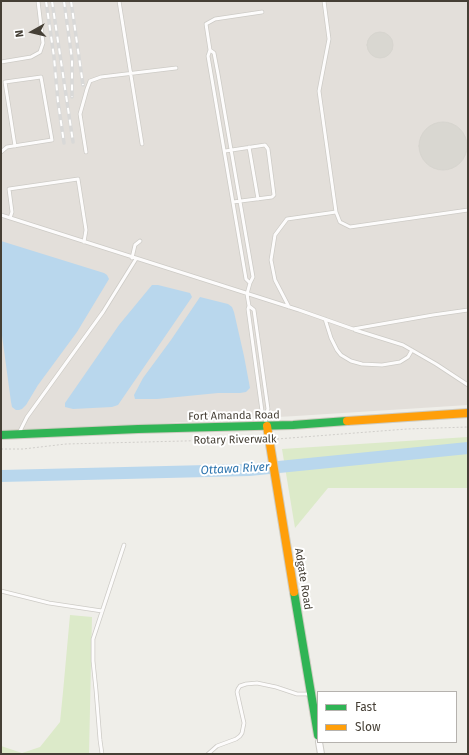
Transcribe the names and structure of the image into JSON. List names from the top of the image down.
{
  "streets": {
    "street": ["Fort Amanda Road", "Adgate Road"],
    "path": ["Rotary Riverwalk"]
  },
  "crossings": [
    ["Fort Amanda Road", "Adgate Road"],
    ["Rotary Riverwalk", "Adgate Road"]
  ],
  "water": ["Ottawa River"],
  "legend": ["Fast", "Slow"],
  "north": "left"
}
